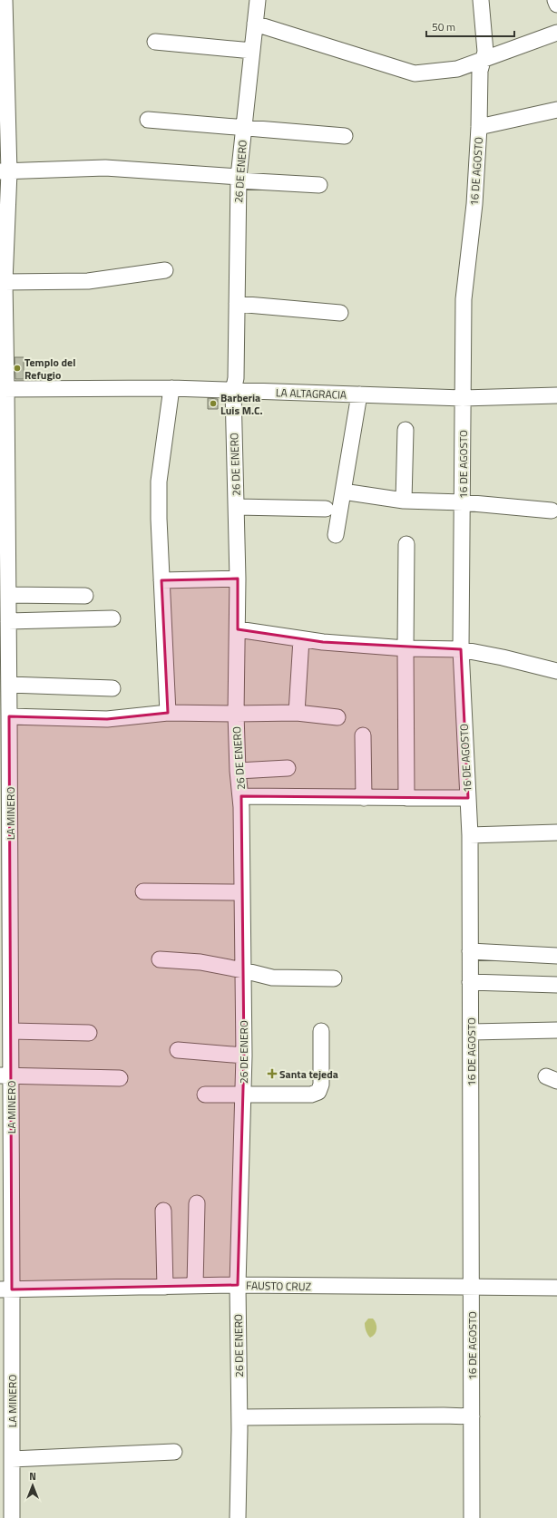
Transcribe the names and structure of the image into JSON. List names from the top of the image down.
{
  "streets": {
    "street": [
      "26 DE ENERO",
      "16 DE AGOSTO",
      "LA ALTAGRACIA",
      "LA MINERO",
      "FAUSTO CRUZ"
    ]
  },
  "crossings": [
    ["26 DE ENERO", "LA ALTAGRACIA"],
    ["26 DE ENERO", "FAUSTO CRUZ"],
    ["16 DE AGOSTO", "LA ALTAGRACIA"],
    ["16 DE AGOSTO", "FAUSTO CRUZ"],
    ["LA ALTAGRACIA", "LA MINERO"],
    ["LA MINERO", "FAUSTO CRUZ"]
  ],
  "places": {
    "other": ["Templo del Refugio", "Barberia Luis M.C."],
    "health": ["Santa tejeda"]
  },
  "scale_bar": "50 m",
  "north": "top"
}
